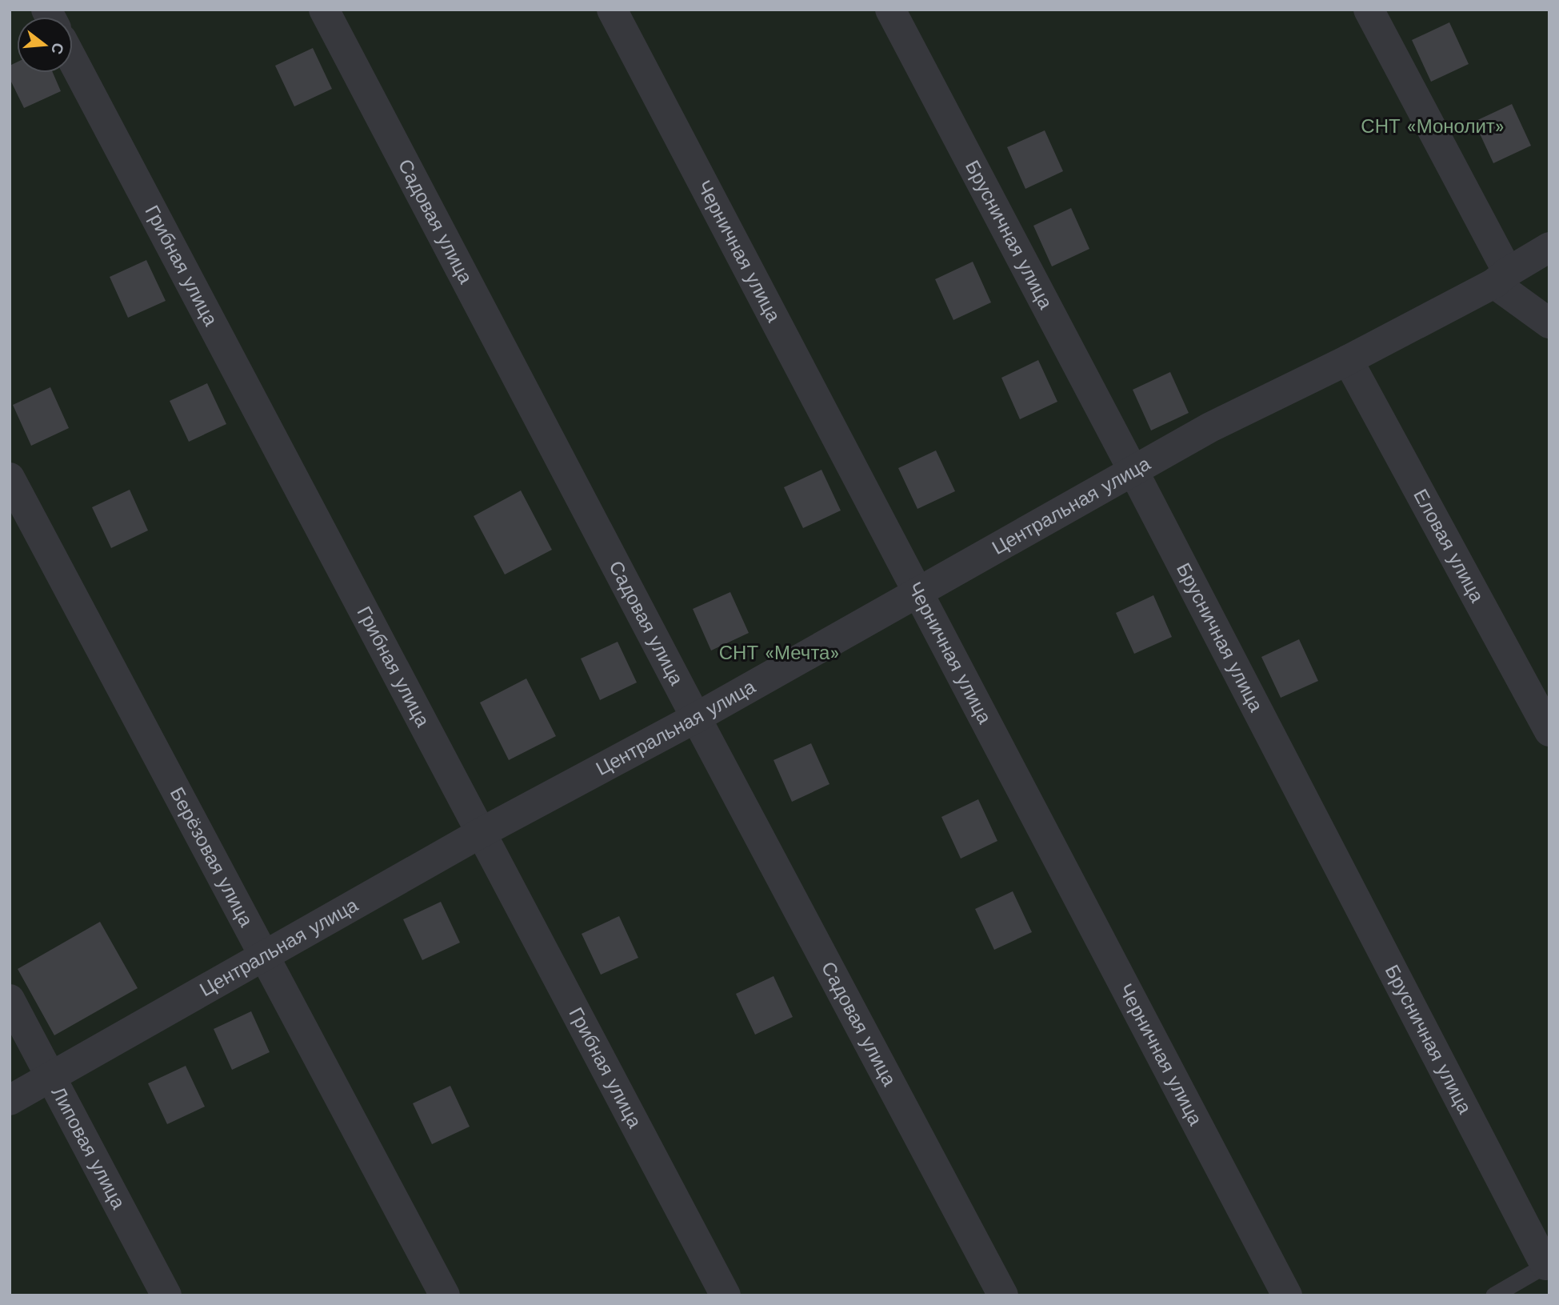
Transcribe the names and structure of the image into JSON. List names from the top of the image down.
{
  "streets": {
    "street": [
      "Садовая улица",
      "Брусничная улица",
      "Черничная улица",
      "Грибная улица",
      "Центральная улица",
      "Еловая улица",
      "Берёзовая улица",
      "Липовая улица"
    ]
  },
  "crossings": [
    ["Садовая улица", "Центральная улица"],
    ["Брусничная улица", "Центральная улица"],
    ["Черничная улица", "Центральная улица"],
    ["Грибная улица", "Центральная улица"],
    ["Центральная улица", "Еловая улица"],
    ["Центральная улица", "Берёзовая улица"],
    ["Центральная улица", "Липовая улица"]
  ],
  "parks": ["СНТ «Монолит»", "СНТ «Мечта»"],
  "north": "right"
}
